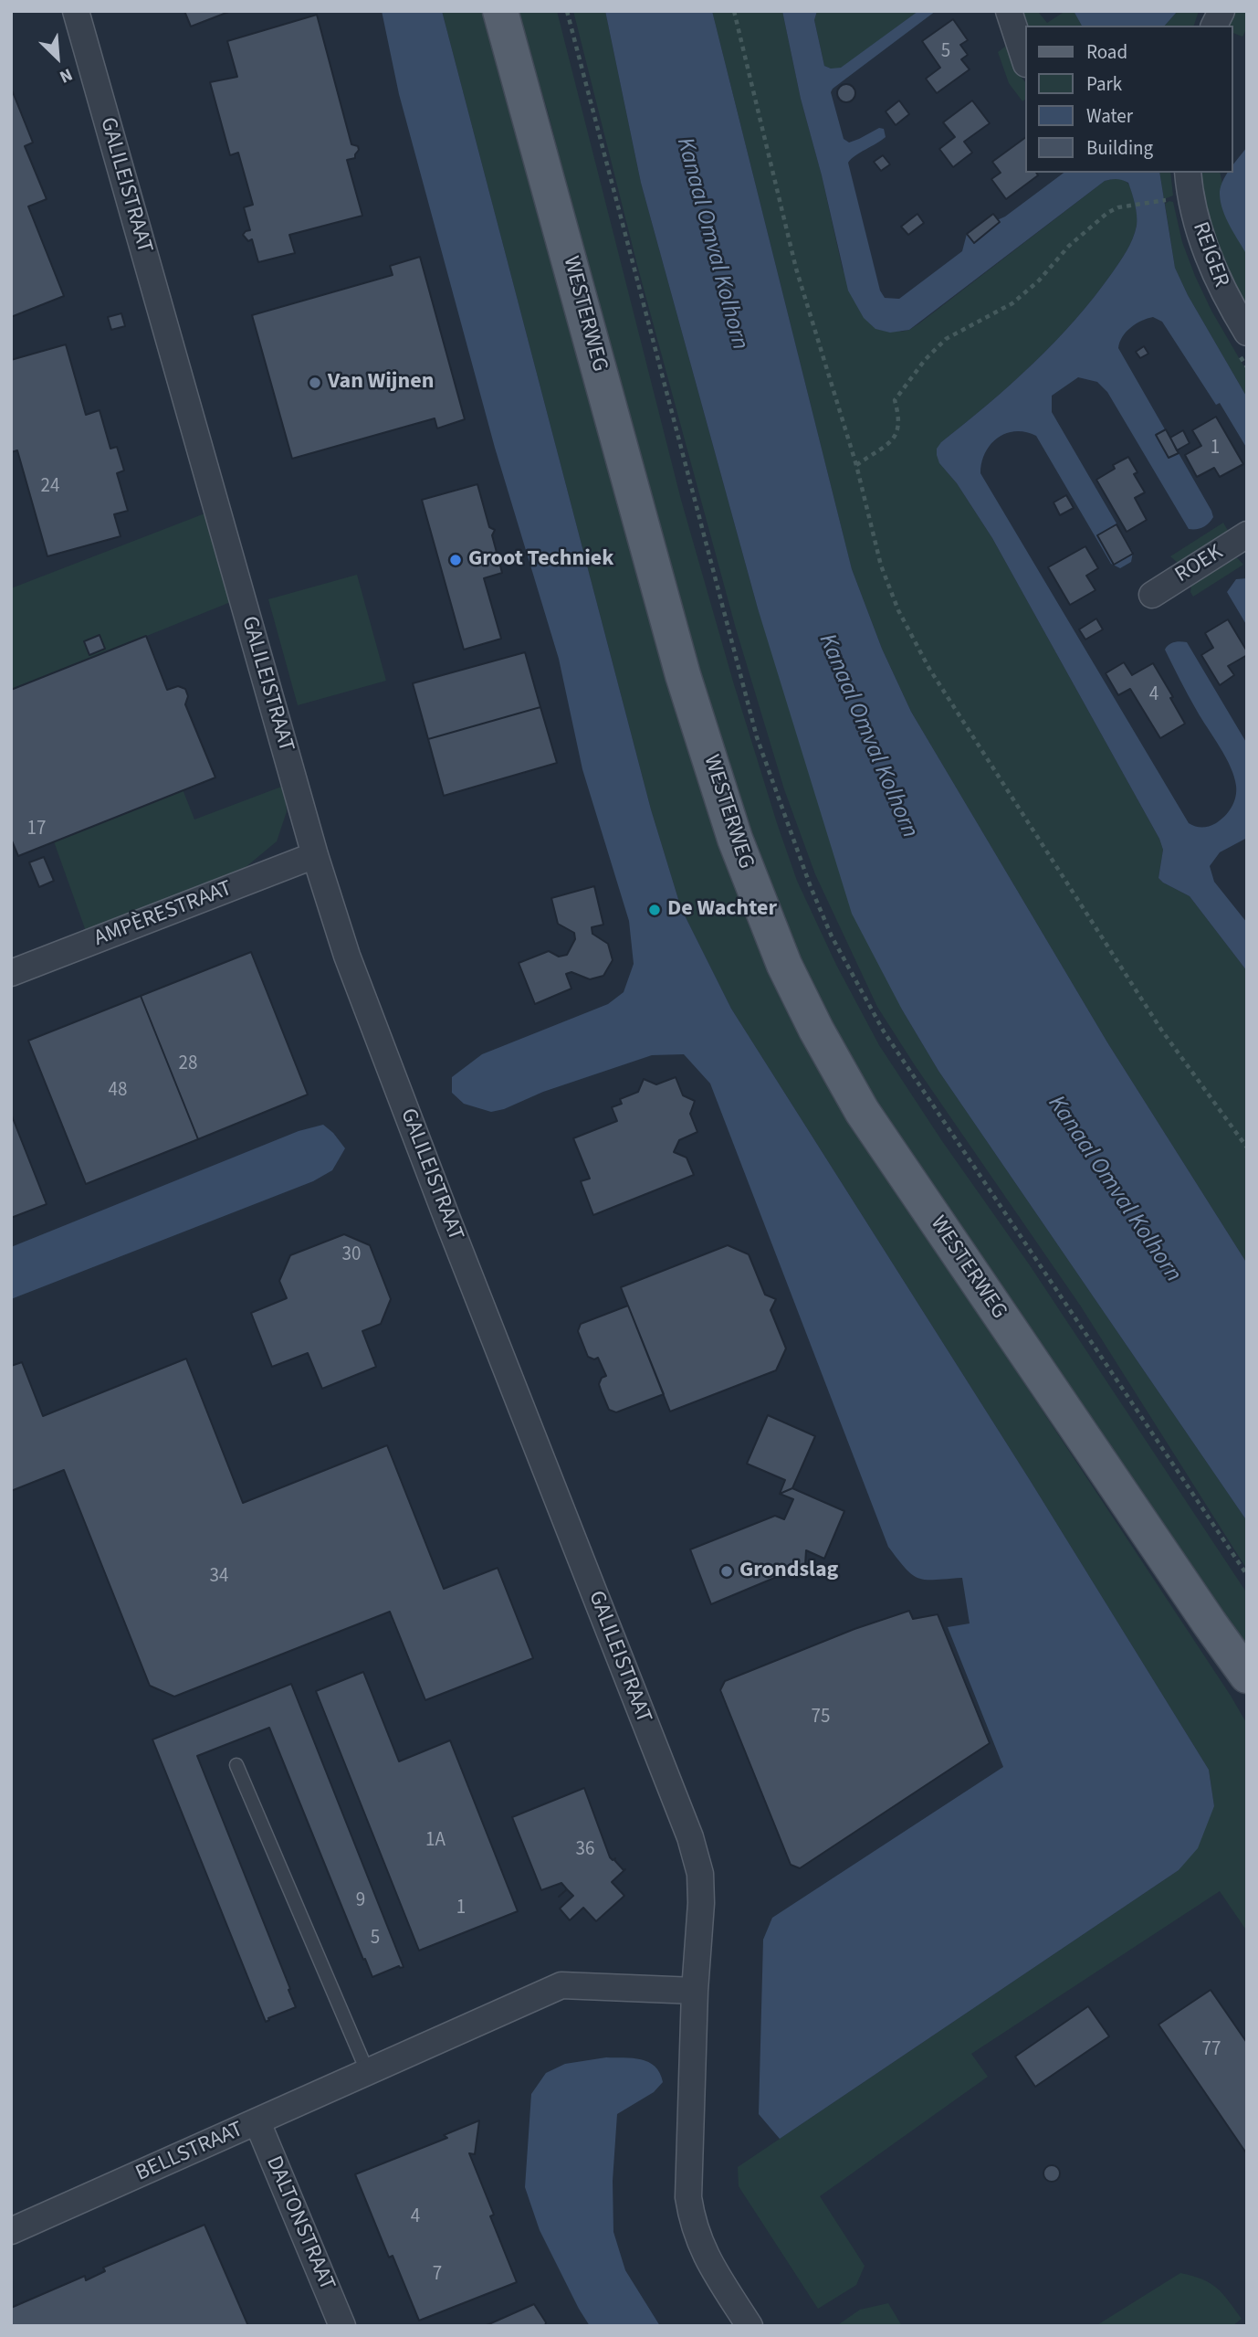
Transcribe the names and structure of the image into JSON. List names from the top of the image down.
{
  "streets": {
    "main road": ["WESTERWEG"],
    "street": [
      "GALILEISTRAAT",
      "REIGER",
      "ROEK",
      "AMPÈRESTRAAT",
      "BELLSTRAAT",
      "DALTONSTRAAT"
    ]
  },
  "crossings": [
    ["GALILEISTRAAT", "AMPÈRESTRAAT"],
    ["GALILEISTRAAT", "BELLSTRAAT"],
    ["BELLSTRAAT", "DALTONSTRAAT"]
  ],
  "water": ["Kanaal Omval Kolhorn"],
  "places": [
    "Van Wijnen",
    "Groot Techniek",
    "De Wachter",
    "Grondslag"
  ],
  "house_numbers": [
    "5",
    "1",
    "24",
    "4",
    "17",
    "28",
    "48",
    "30",
    "34",
    "75",
    "1A",
    "36",
    "9",
    "1",
    "5",
    "77",
    "4",
    "7"
  ],
  "legend": [
    "Road",
    "Park",
    "Water",
    "Building"
  ],
  "north": "bottom right"
}
